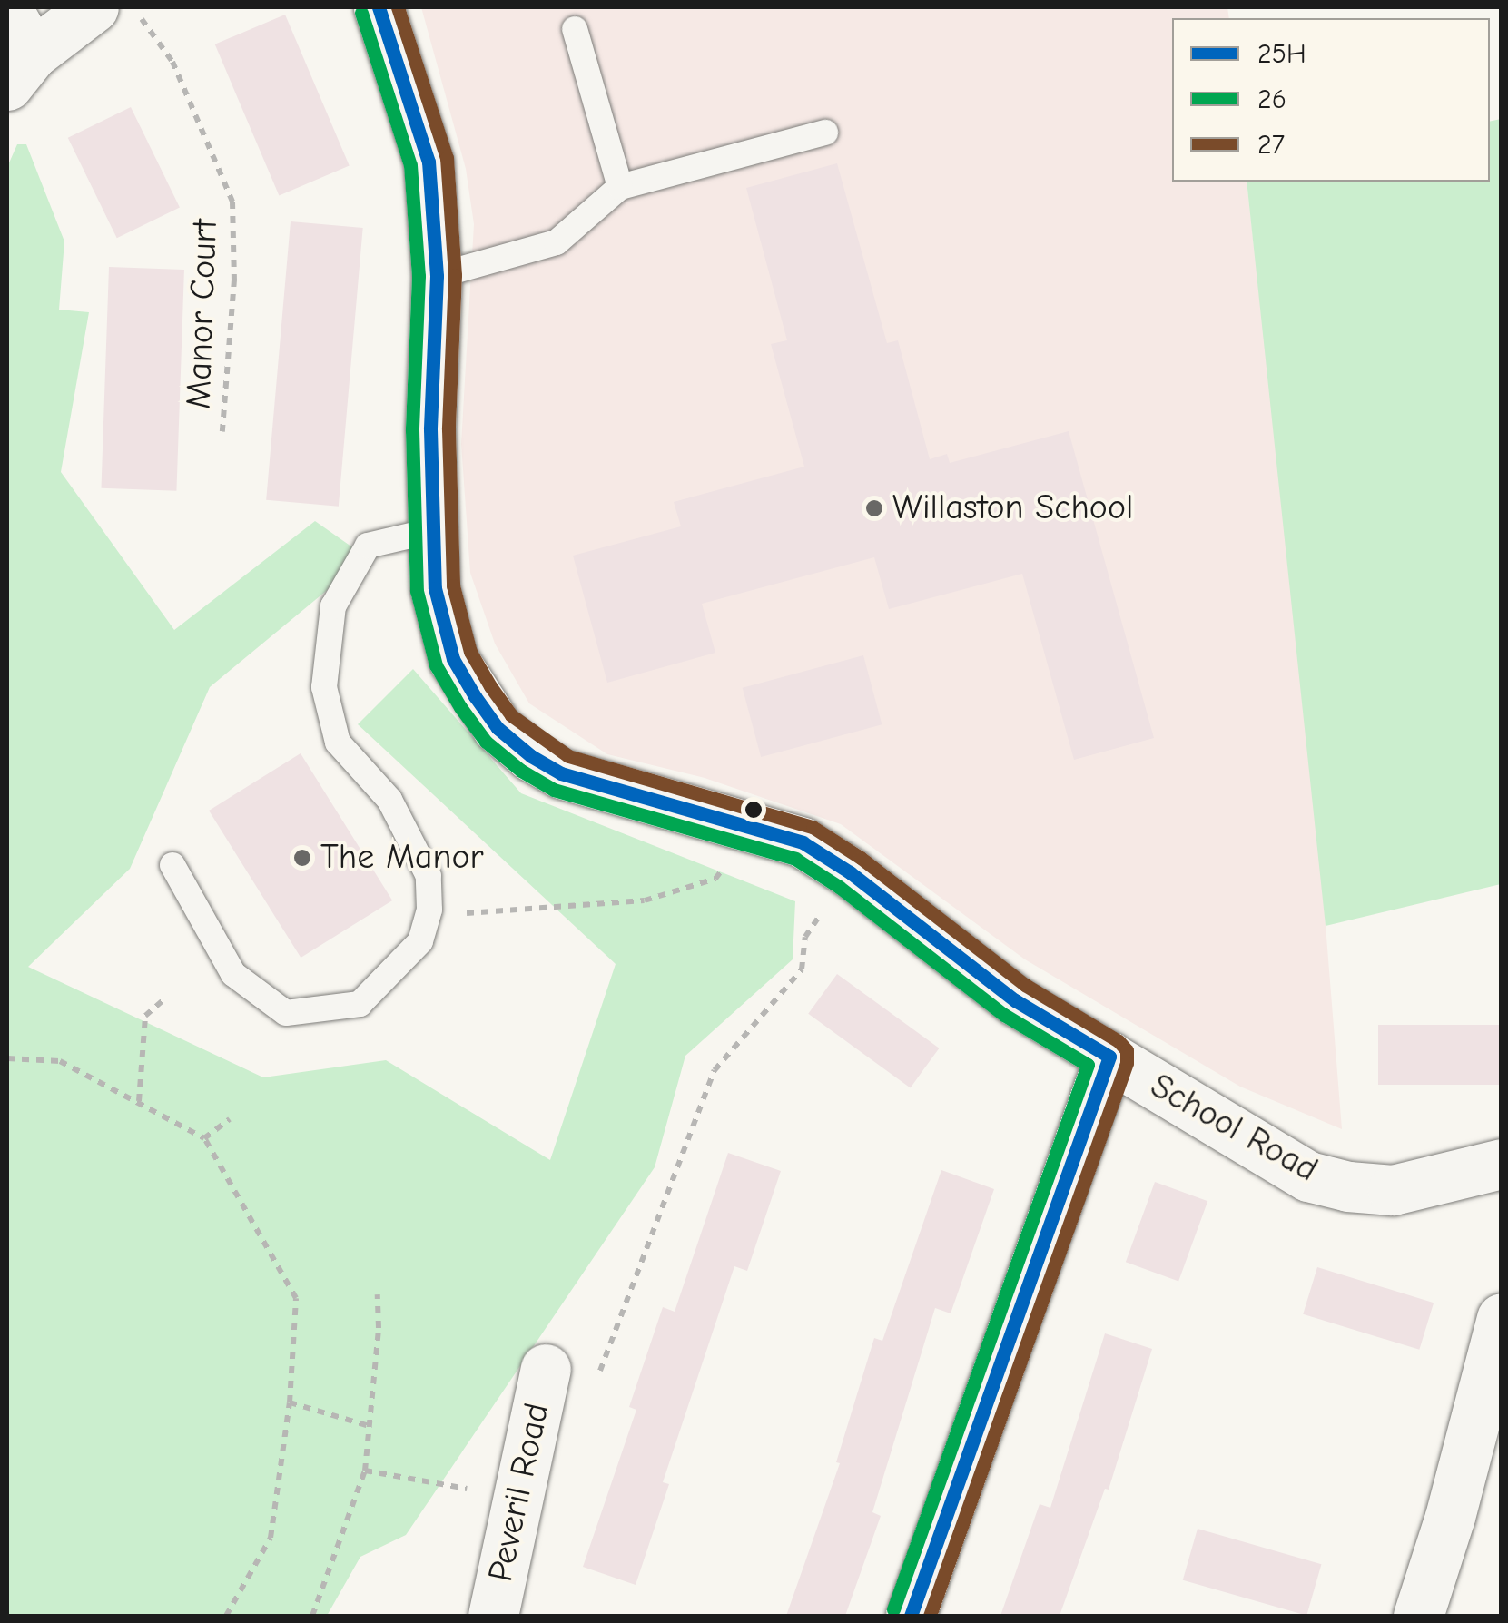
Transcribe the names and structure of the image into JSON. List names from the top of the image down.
{
  "streets": {
    "street": ["School Road", "Peveril Road"],
    "path": ["Manor Court"]
  },
  "places": ["Willaston School", "The Manor"],
  "lines": ["transit line 25H", "transit line 27", "transit line 26"],
  "legend": ["25H", "26", "27"]
}
